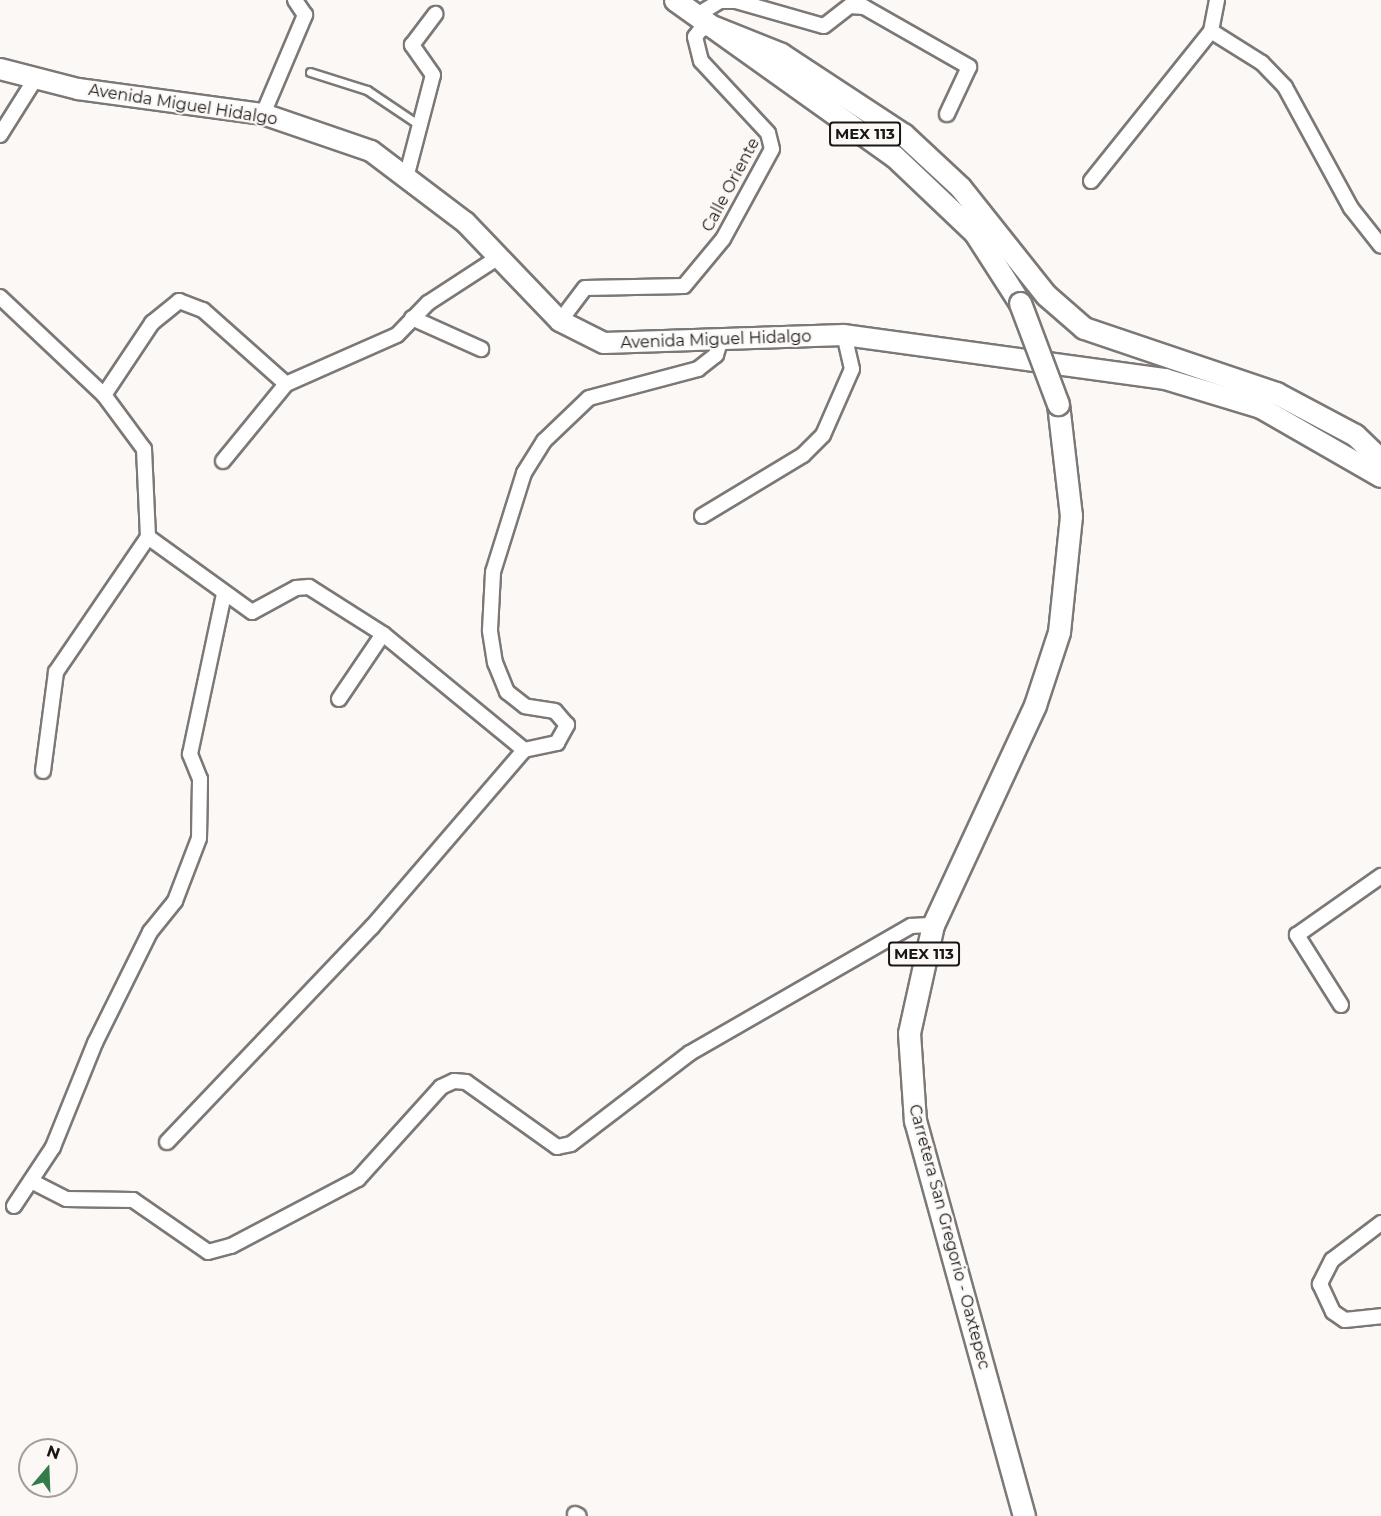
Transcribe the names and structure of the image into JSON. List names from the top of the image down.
{
  "streets": {
    "main road": ["Avenida Miguel Hidalgo", "MEX 113", "Carretera San Gregorio - Oaxtepec"],
    "street": ["Calle Oriente"]
  },
  "crossings": [
    ["Avenida Miguel Hidalgo", "Calle Oriente"],
    ["Calle Oriente", "Carretera San Gregorio - Oaxtepec"]
  ],
  "north": "top"
}
